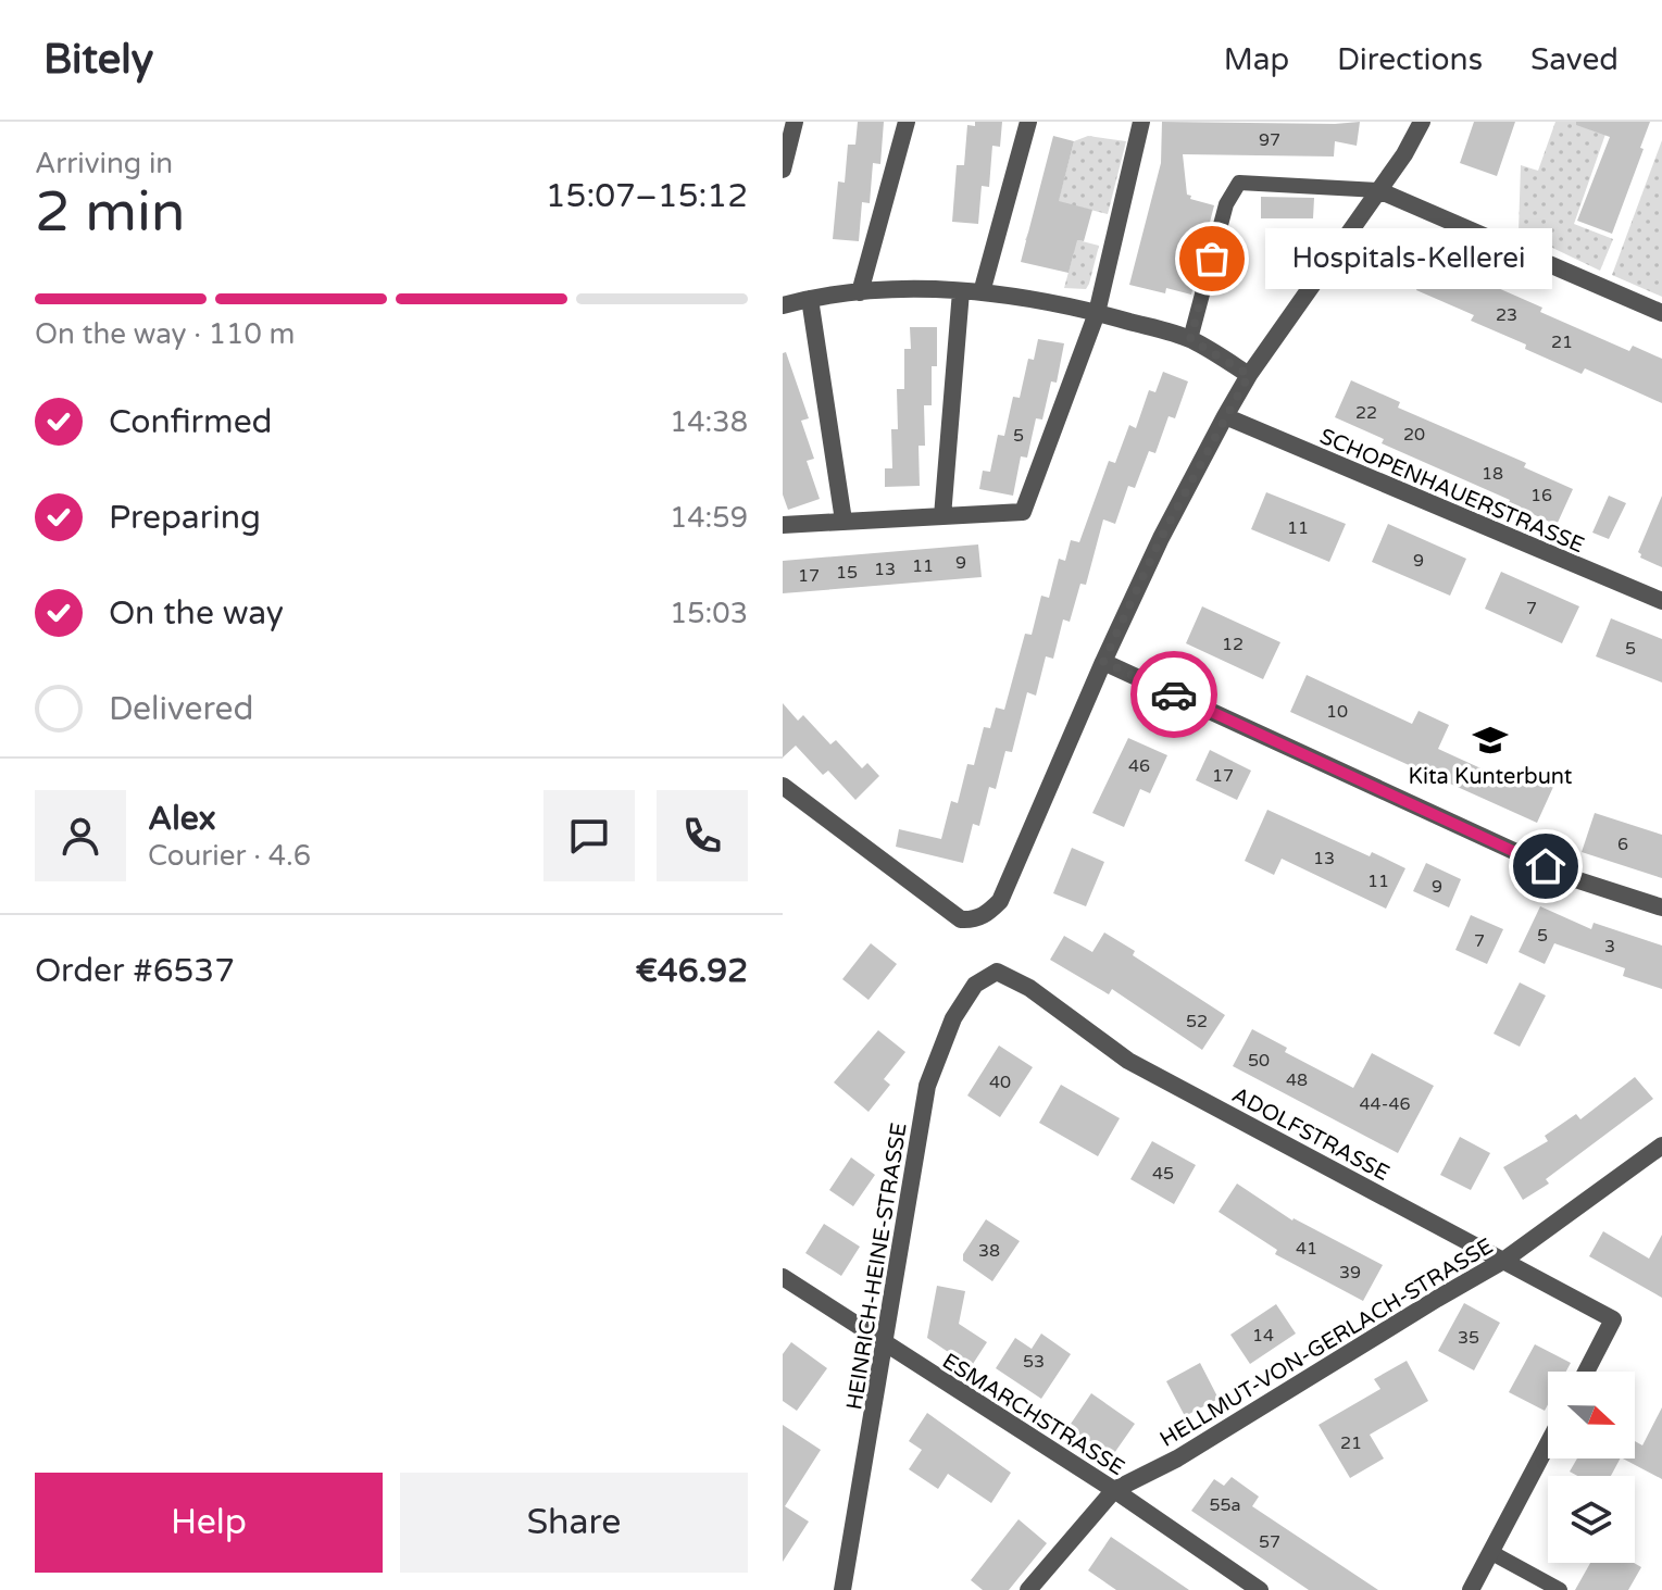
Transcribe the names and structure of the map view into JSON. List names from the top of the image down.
{
  "streets": {
    "street": [
      "SCHOPENHAUERSTRASSE",
      "ADOLFSTRASSE",
      "HEINRICH-HEINE-STRASSE",
      "HELLMUT-VON-GERLACH-STRASSE",
      "ESMARCHSTRASSE"
    ]
  },
  "crossings": [
    ["ADOLFSTRASSE", "HEINRICH-HEINE-STRASSE"],
    ["ADOLFSTRASSE", "HELLMUT-VON-GERLACH-STRASSE"],
    ["HEINRICH-HEINE-STRASSE", "ESMARCHSTRASSE"],
    ["HELLMUT-VON-GERLACH-STRASSE", "ESMARCHSTRASSE"]
  ],
  "places": {
    "other": ["Hospitals-Kellerei"],
    "school or university": ["Kita Kunterbunt"]
  },
  "house_numbers": [
    "97",
    "23",
    "21",
    "22",
    "20",
    "5",
    "18",
    "16",
    "11",
    "9",
    "9",
    "11",
    "13",
    "15",
    "17",
    "7",
    "12",
    "5",
    "10",
    "46",
    "17",
    "6",
    "13",
    "11",
    "9",
    "5",
    "7",
    "3",
    "52",
    "50",
    "48",
    "40",
    "44-46",
    "45",
    "41",
    "38",
    "39",
    "14",
    "35",
    "53",
    "21",
    "55a",
    "57"
  ],
  "north": "right",
  "page": {
    "header": "Bitely",
    "nav": ["Map", "Directions", "Saved"],
    "heading": ["2 min", "Arriving in", "15:07–15:12"],
    "panel": [
      "Alex",
      "Courier · 4.6",
      "Order #6537",
      "€46.92"
    ],
    "bubble": "Hospitals-Kellerei",
    "bar": "On the way · 110 m",
    "list": [
      ["Confirmed", "14:38"],
      ["Preparing", "14:59"],
      ["On the way", "15:03"],
      "Delivered"
    ],
    "buttons": ["Help", "Share"]
  }
}
